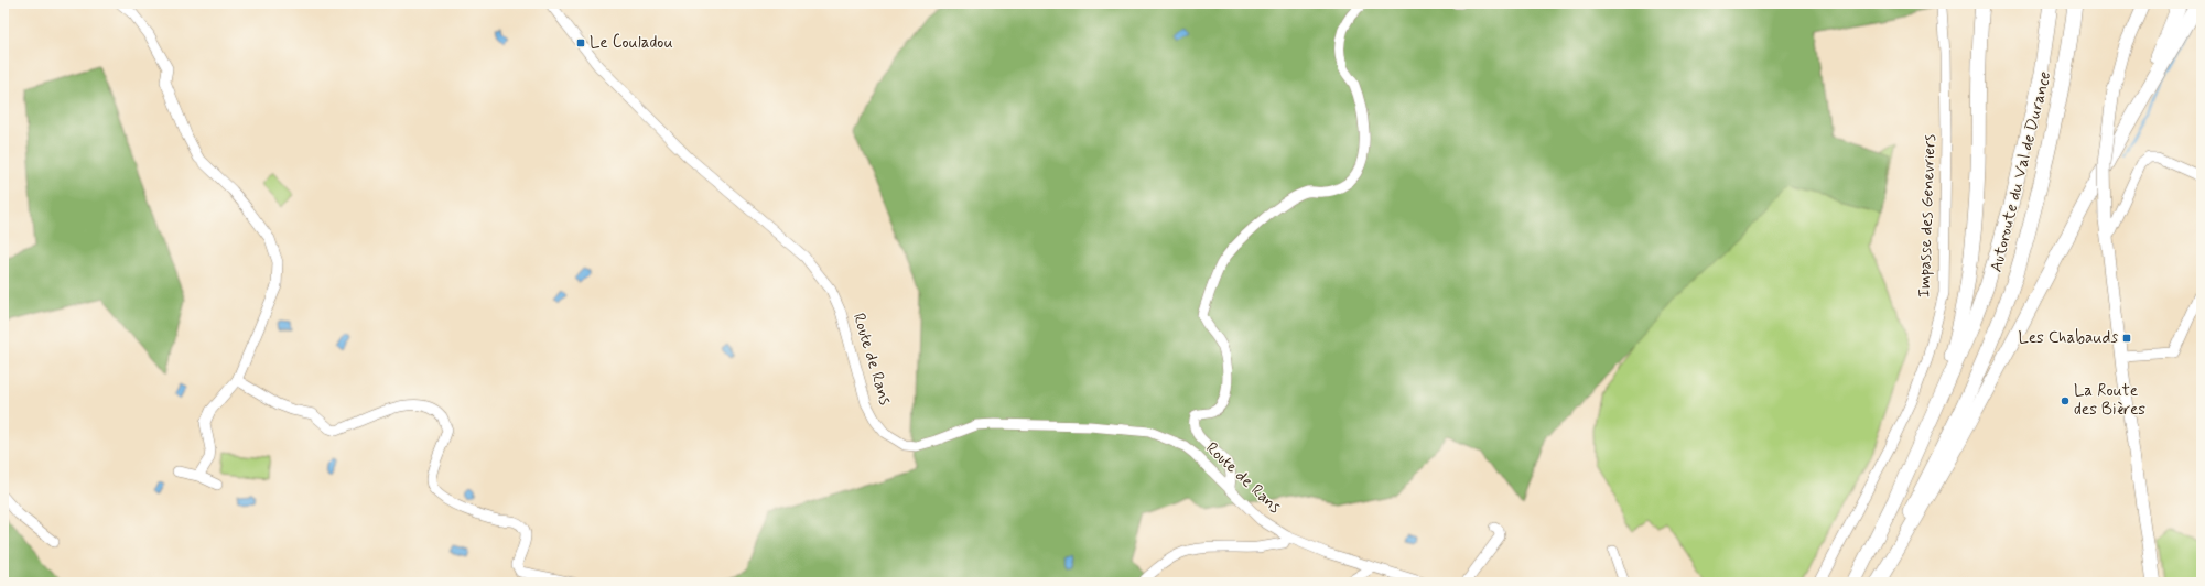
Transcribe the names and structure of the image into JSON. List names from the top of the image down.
{
  "streets": {
    "highway": ["Autoroute du Val de Durance"],
    "street": ["Impasse des Genevriers", "Route de Rans"]
  },
  "places": {
    "transit": ["Le Couladou", "Les Chabauds"],
    "other": ["La Route des Bières"]
  }
}
